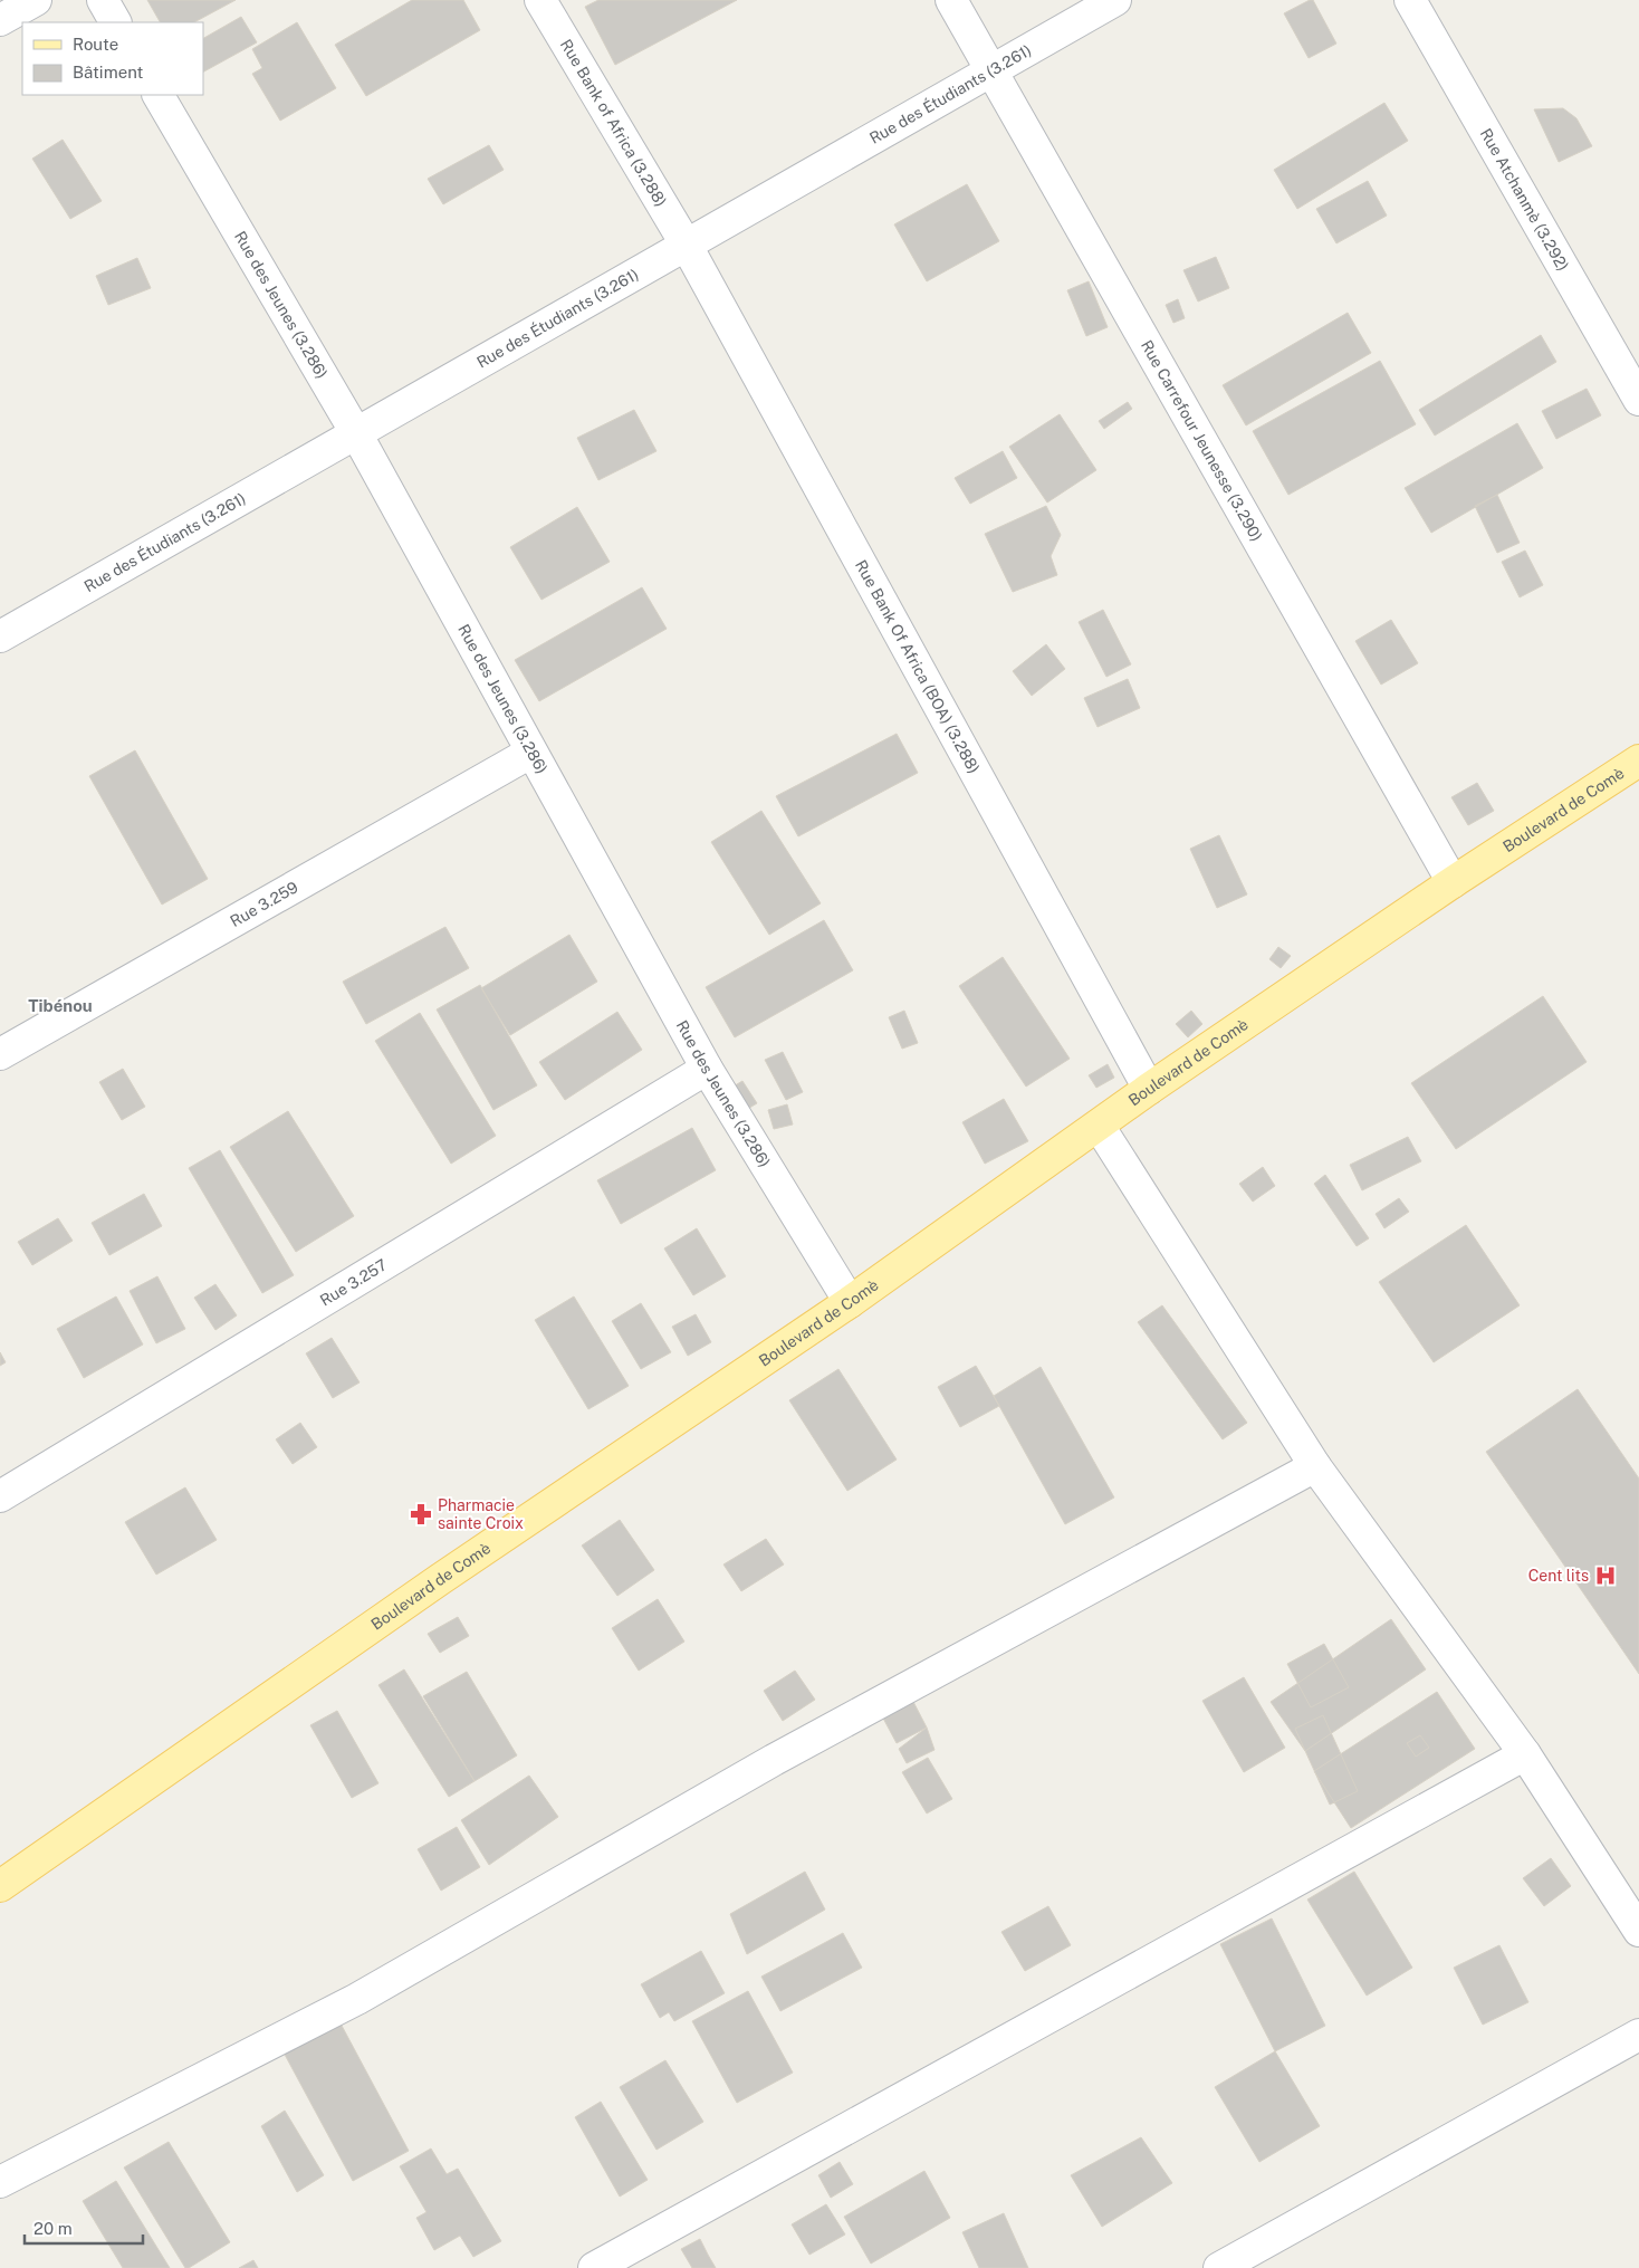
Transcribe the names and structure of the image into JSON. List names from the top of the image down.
{
  "streets": {
    "main road": ["Boulevard de Comè"],
    "street": [
      "Rue des Étudiants (3.261)",
      "Rue Bank of Africa (3.288)",
      "Rue Atchanmè (3.292)",
      "Rue des Jeunes (3.286)",
      "Rue Carrefour Jeunesse (3.290)",
      "Rue Bank Of Africa (BOA) (3.288)",
      "Rue 3.259",
      "Rue 3.257"
    ]
  },
  "crossings": [
    ["Rue des Étudiants (3.261)", "Rue Bank of Africa (3.288)"],
    ["Rue des Étudiants (3.261)", "Rue des Jeunes (3.286)"],
    ["Rue des Étudiants (3.261)", "Rue Carrefour Jeunesse (3.290)"],
    ["Rue des Étudiants (3.261)", "Rue Bank Of Africa (BOA) (3.288)"],
    ["Rue Bank of Africa (3.288)", "Rue Bank Of Africa (BOA) (3.288)"],
    ["Rue des Jeunes (3.286)", "Boulevard de Comè"],
    ["Rue des Jeunes (3.286)", "Rue 3.259"],
    ["Rue des Jeunes (3.286)", "Rue 3.257"],
    ["Rue Carrefour Jeunesse (3.290)", "Boulevard de Comè"],
    ["Rue Bank Of Africa (BOA) (3.288)", "Boulevard de Comè"]
  ],
  "districts": ["Tibénou"],
  "places": {
    "pharmacy": ["Pharmacie sainte Croix"],
    "hospital": ["Cent lits"]
  },
  "legend": ["Route", "Bâtiment"],
  "scale_bar": "20 m"
}
